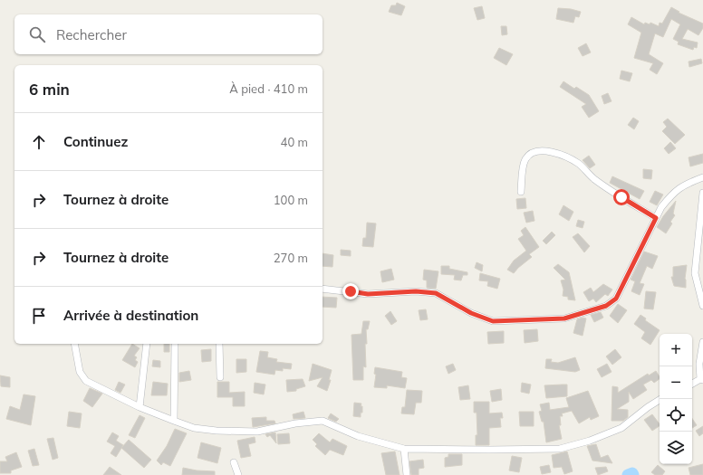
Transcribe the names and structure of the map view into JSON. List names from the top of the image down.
{
  "page": {
    "search": "Rechercher",
    "heading": ["6 min", "À pied · 410 m"],
    "list": [
      ["Continuez", "40 m"],
      ["Tournez à droite", "100 m"],
      ["Tournez à droite", "270 m"],
      "Arrivée à destination"
    ],
    "map_buttons": ["+", "−"]
  }
}
